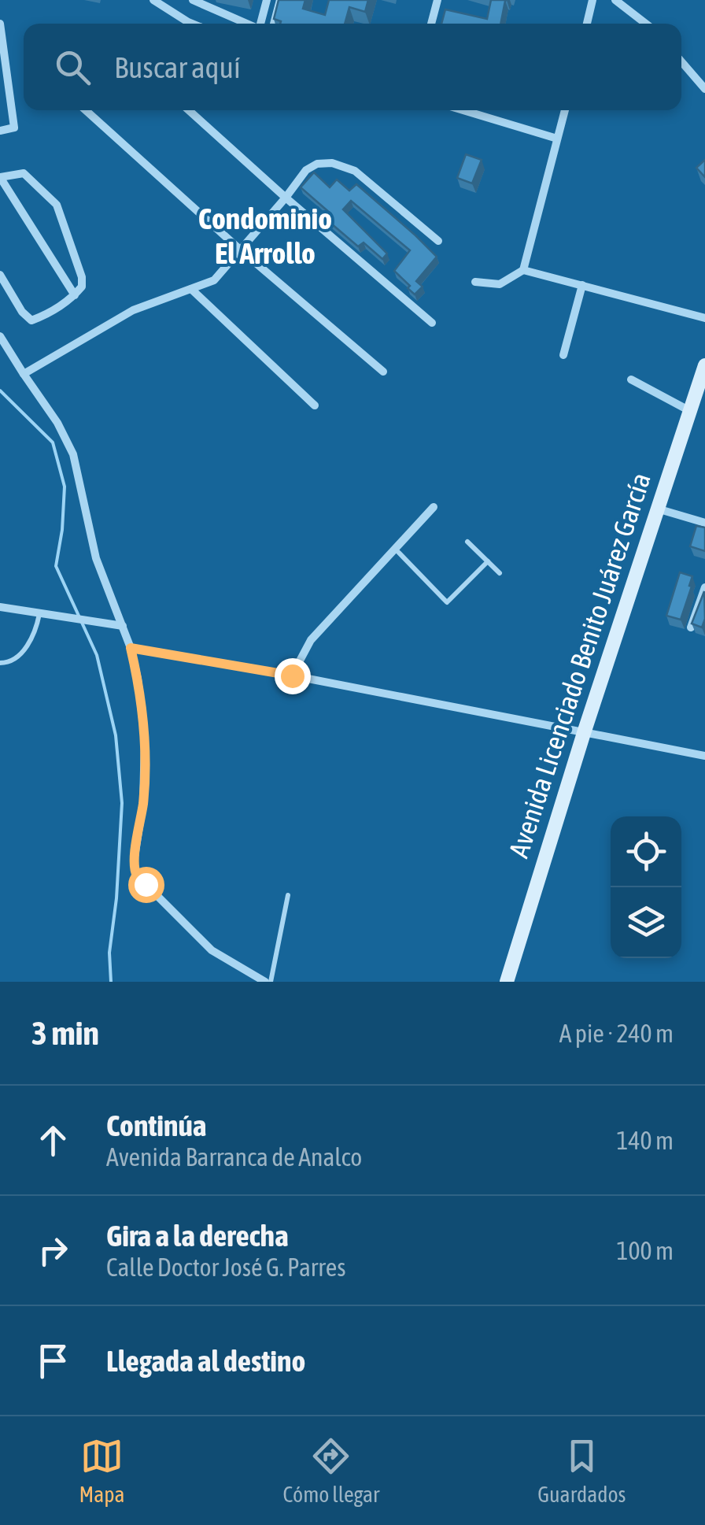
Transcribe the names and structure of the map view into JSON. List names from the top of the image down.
{
  "streets": {
    "main road": ["Avenida Licenciado Benito Juárez García"]
  },
  "districts": ["Condominio El Arrollo"],
  "page": {
    "search": "Buscar aquí",
    "heading": ["3 min", "A pie · 240 m"],
    "list": [
      ["Continúa", "Avenida Barranca de Analco", "140 m"],
      ["Gira a la derecha", "Calle Doctor José G. Parres", "100 m"],
      "Llegada al destino"
    ],
    "nav": ["Mapa", "Cómo llegar", "Guardados"]
  }
}
